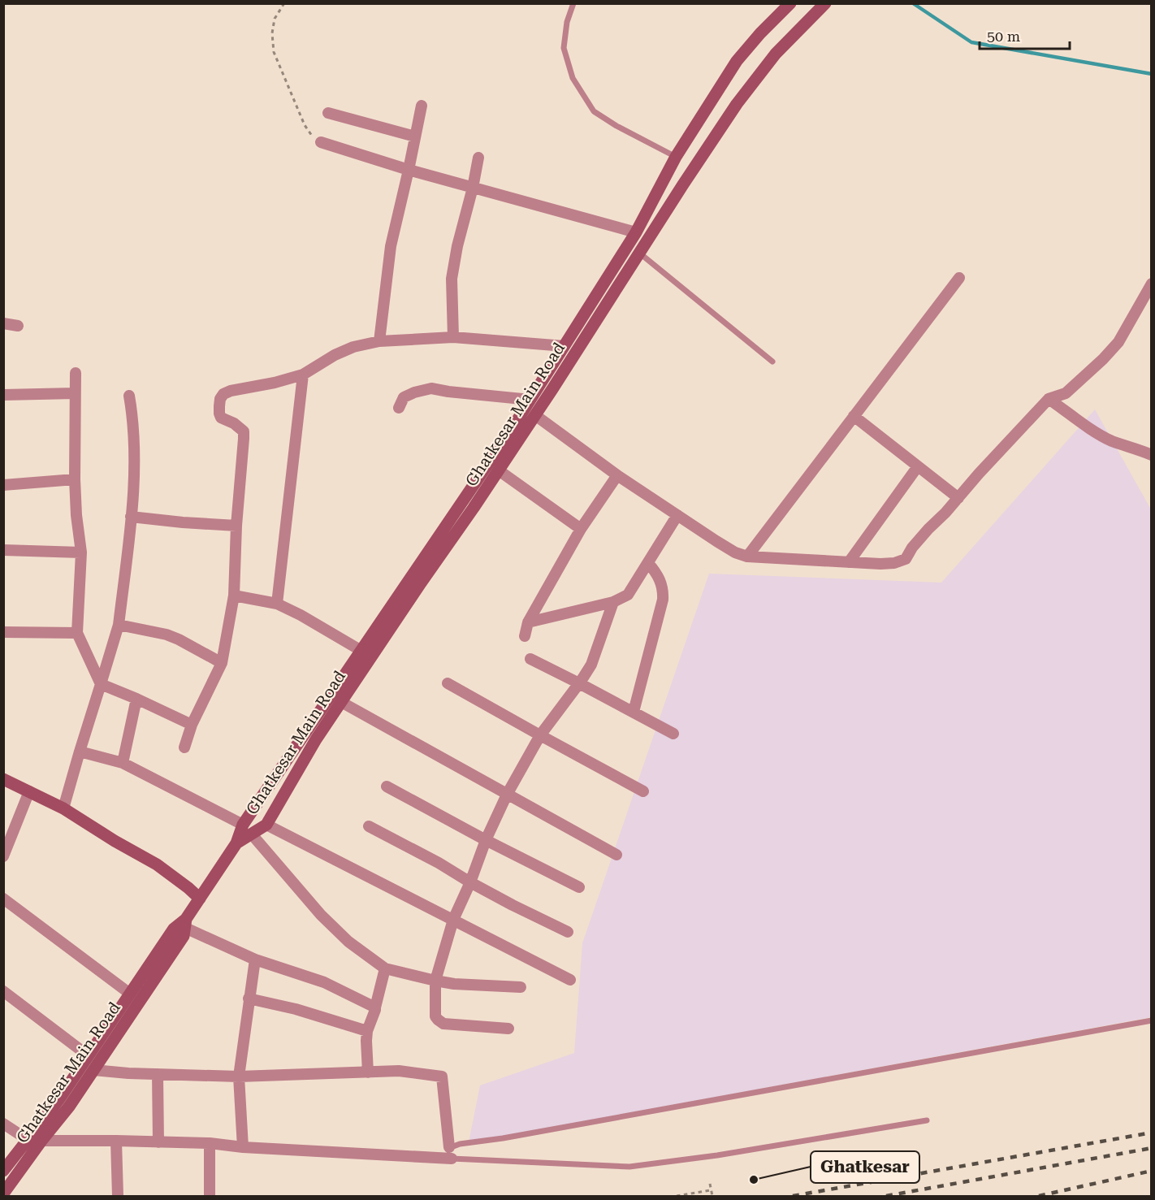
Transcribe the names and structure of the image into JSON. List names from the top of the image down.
{
  "streets": {
    "main road": ["Ghatkesar Main Road"]
  },
  "places": ["Ghatkesar"],
  "scale_bar": "50 m"
}
